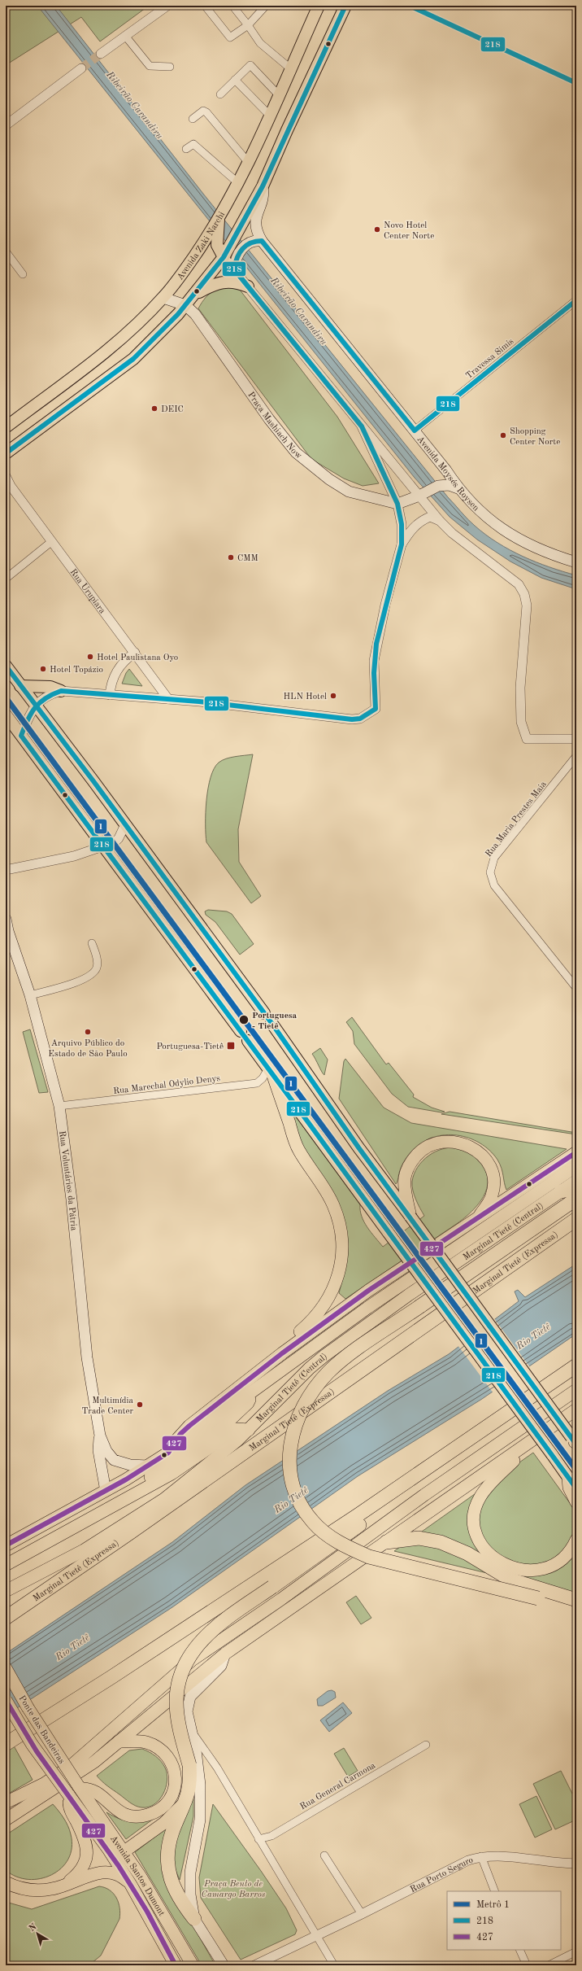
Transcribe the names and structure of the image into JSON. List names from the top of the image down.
{
  "streets": {
    "highway": [
      "Marginal Tietê (Central)",
      "Marginal Tietê (Expressa)",
      "Ponte das Bandeiras",
      "Avenida Santos Dumont"
    ],
    "main road": [
      "Avenida Zaki Narchi",
      "Praça Mashiach Now",
      "Avenida Moysés Roysen",
      "Rua Voluntários da Pátria"
    ],
    "street": [
      "Travessa Simis",
      "Rua Urupiara",
      "Rua Maria Prestes Maia",
      "Rua Marechal Odylio Denys",
      "Rua General Carmona",
      "Rua Porto Seguro"
    ]
  },
  "crossings": [
    ["Avenida Zaki Narchi", "Praça Mashiach Now"],
    ["Travessa Simis", "Avenida Moysés Roysen"],
    ["Rua Marechal Odylio Denys", "Rua Voluntários da Pátria"],
    ["Ponte das Bandeiras", "Avenida Santos Dumont"]
  ],
  "water": ["Ribeirão Carandiru", "Rio Tietê"],
  "parks": ["Praça Bento de Camargo Barros"],
  "places": {
    "other": [
      "Novo Hotel Center Norte",
      "DEIC",
      "Shopping Center Norte",
      "CMM",
      "Hotel Paulistana Oyo",
      "Hotel Topázio",
      "HLN Hotel",
      "Portuguesa - Tietê",
      "Arquivo Público do Estado de São Paulo",
      "Multimídia Trade Center"
    ],
    "transit": ["Portuguesa-Tietê"]
  },
  "lines": ["transit line 218", "metro line 1", "transit line 427"],
  "legend": ["Metrô 1", "218", "427"],
  "north": "top left"
}
